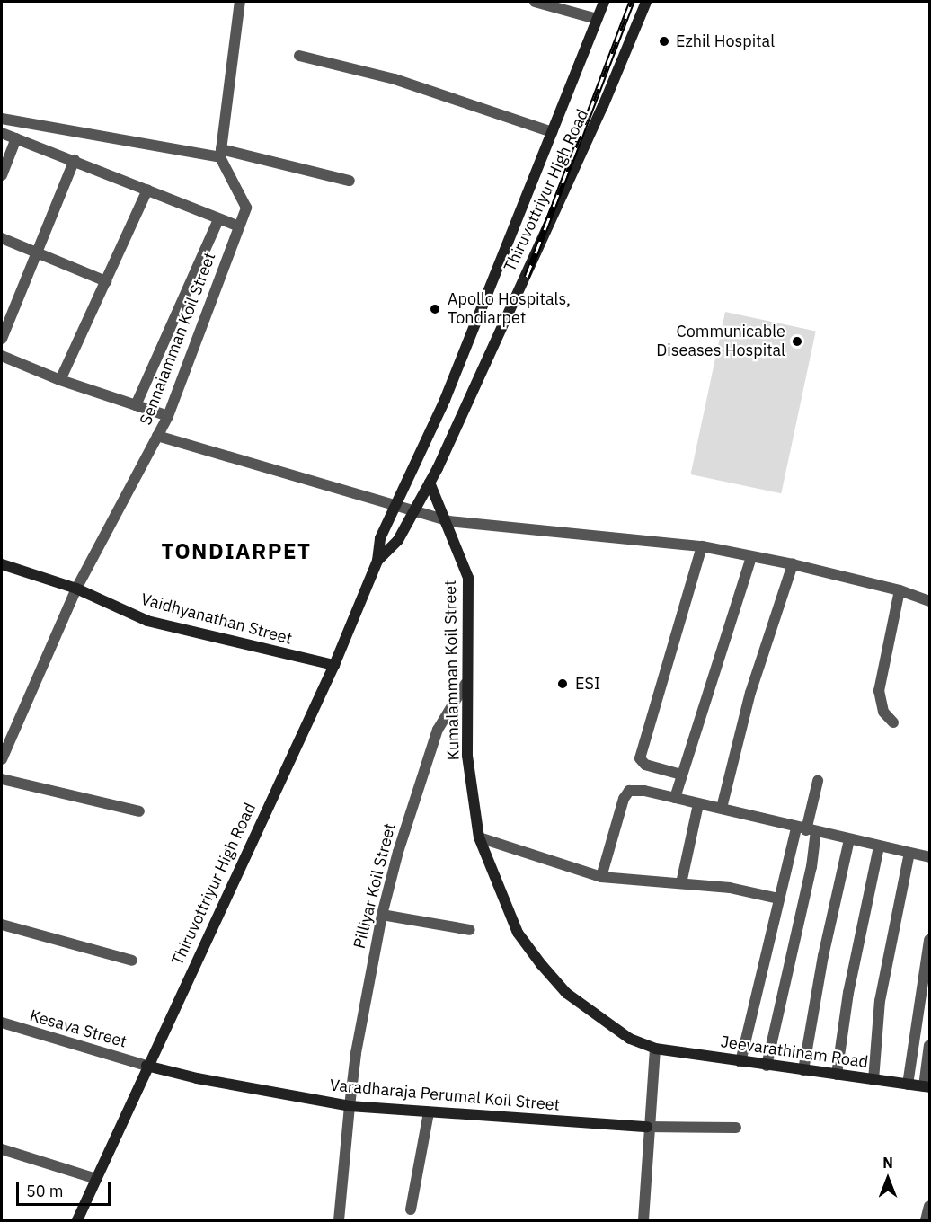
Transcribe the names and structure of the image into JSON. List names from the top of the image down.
{
  "streets": {
    "main road": [
      "Thiruvottriyur High Road",
      "Vaidhyanathan Street",
      "Kumalamman Koil Street",
      "Jeevarathinam Road",
      "Varadharaja Perumal Koil Street"
    ],
    "street": ["Sennaiamman Koil Street", "Pilliyar Koil Street", "Kesava Street"]
  },
  "crossings": [
    ["Thiruvottriyur High Road", "Vaidhyanathan Street"],
    ["Thiruvottriyur High Road", "Kumalamman Koil Street"],
    ["Thiruvottriyur High Road", "Kesava Street"],
    ["Thiruvottriyur High Road", "Varadharaja Perumal Koil Street"],
    ["Sennaiamman Koil Street", "Vaidhyanathan Street"],
    ["Kumalamman Koil Street", "Pilliyar Koil Street"],
    ["Kumalamman Koil Street", "Jeevarathinam Road"],
    ["Pilliyar Koil Street", "Varadharaja Perumal Koil Street"],
    ["Kesava Street", "Varadharaja Perumal Koil Street"]
  ],
  "districts": ["TONDIARPET"],
  "places": [
    "Ezhil Hospital",
    "Apollo Hospitals, Tondiarpet",
    "Communicable Diseases Hospital",
    "ESI"
  ],
  "scale_bar": "50 m",
  "north": "top"
}
